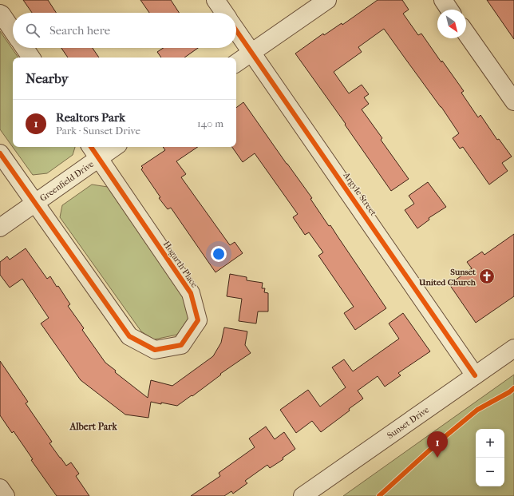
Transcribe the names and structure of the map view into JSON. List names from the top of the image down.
{
  "streets": {
    "street": [
      "Greenfield Drive",
      "Argyle Street",
      "Hogarth Place",
      "Sunset Drive"
    ]
  },
  "crossings": [
    ["Greenfield Drive", "Hogarth Place"],
    ["Argyle Street", "Sunset Drive"]
  ],
  "districts": ["Albert Park"],
  "places": {
    "church": ["Sunset United Church"]
  },
  "north": "bottom right",
  "page": {
    "search": "Search here",
    "heading": "Nearby",
    "list": [
      {
        "mark": "1",
        "name": "Realtors Park",
        "note": "Park · Sunset Drive",
        "value": "140 m"
      }
    ],
    "map_buttons": ["+", "−"],
    "pins": "1"
  }
}
